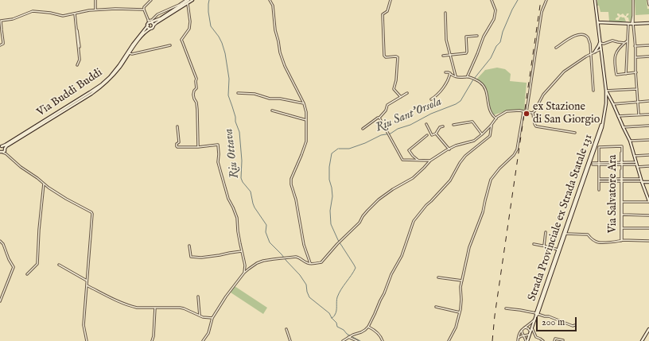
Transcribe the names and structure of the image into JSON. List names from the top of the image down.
{
  "streets": {
    "main road": ["Via Buddi Buddi", "Strada Provinciale ex Strada Statale 131"],
    "street": ["Via Salvatore Ara"]
  },
  "water": ["Riu Sant'Orsola", "Riu Ottava"],
  "places": ["ex Stazione di San Giorgio"],
  "scale_bar": "200 m"
}
